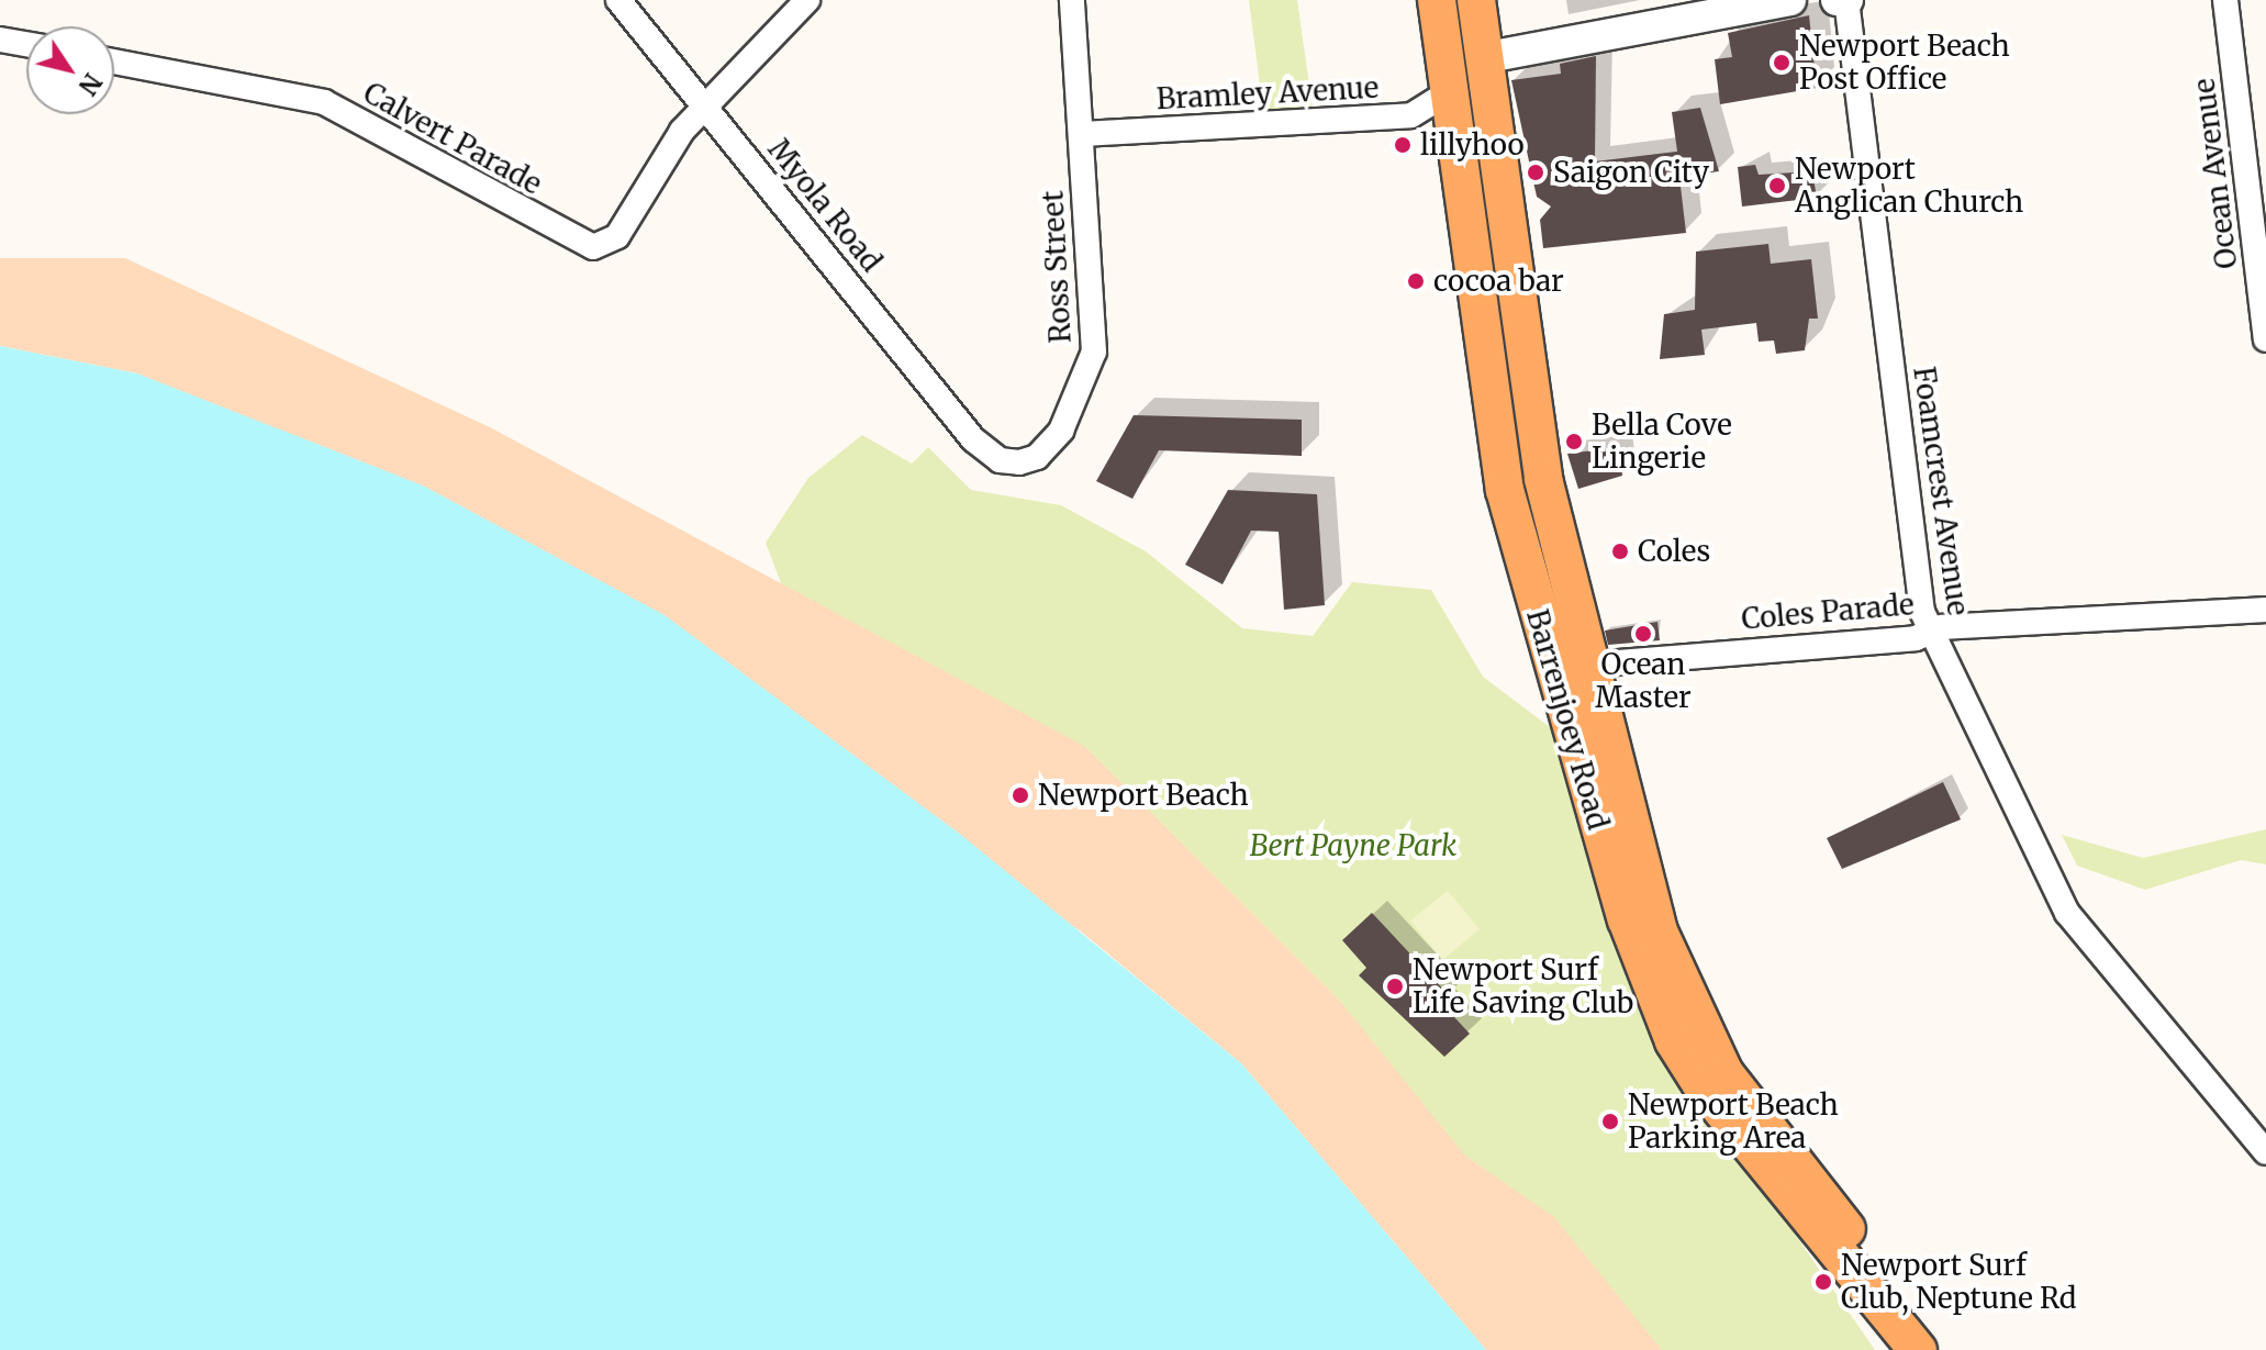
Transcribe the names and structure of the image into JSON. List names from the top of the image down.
{
  "streets": {
    "main road": ["Barrenjoey Road"],
    "street": [
      "Bramley Avenue",
      "Calvert Parade",
      "Ocean Avenue",
      "Myola Road",
      "Ross Street",
      "Foamcrest Avenue",
      "Coles Parade"
    ]
  },
  "crossings": [
    ["Bramley Avenue", "Ross Street"],
    ["Bramley Avenue", "Barrenjoey Road"],
    ["Calvert Parade", "Myola Road"],
    ["Myola Road", "Ross Street"],
    ["Foamcrest Avenue", "Coles Parade"],
    ["Coles Parade", "Barrenjoey Road"]
  ],
  "parks": ["Bert Payne Park"],
  "places": [
    "Newport Beach Post Office",
    "lillyhoo",
    "Saigon City",
    "Newport Anglican Church",
    "cocoa bar",
    "Bella Cove Lingerie",
    "Coles",
    "Ocean Master",
    "Newport Beach",
    "Newport Surf Life Saving Club",
    "Newport Beach Parking Area",
    "Newport Surf Club, Neptune Rd"
  ],
  "north": "bottom right"
}
